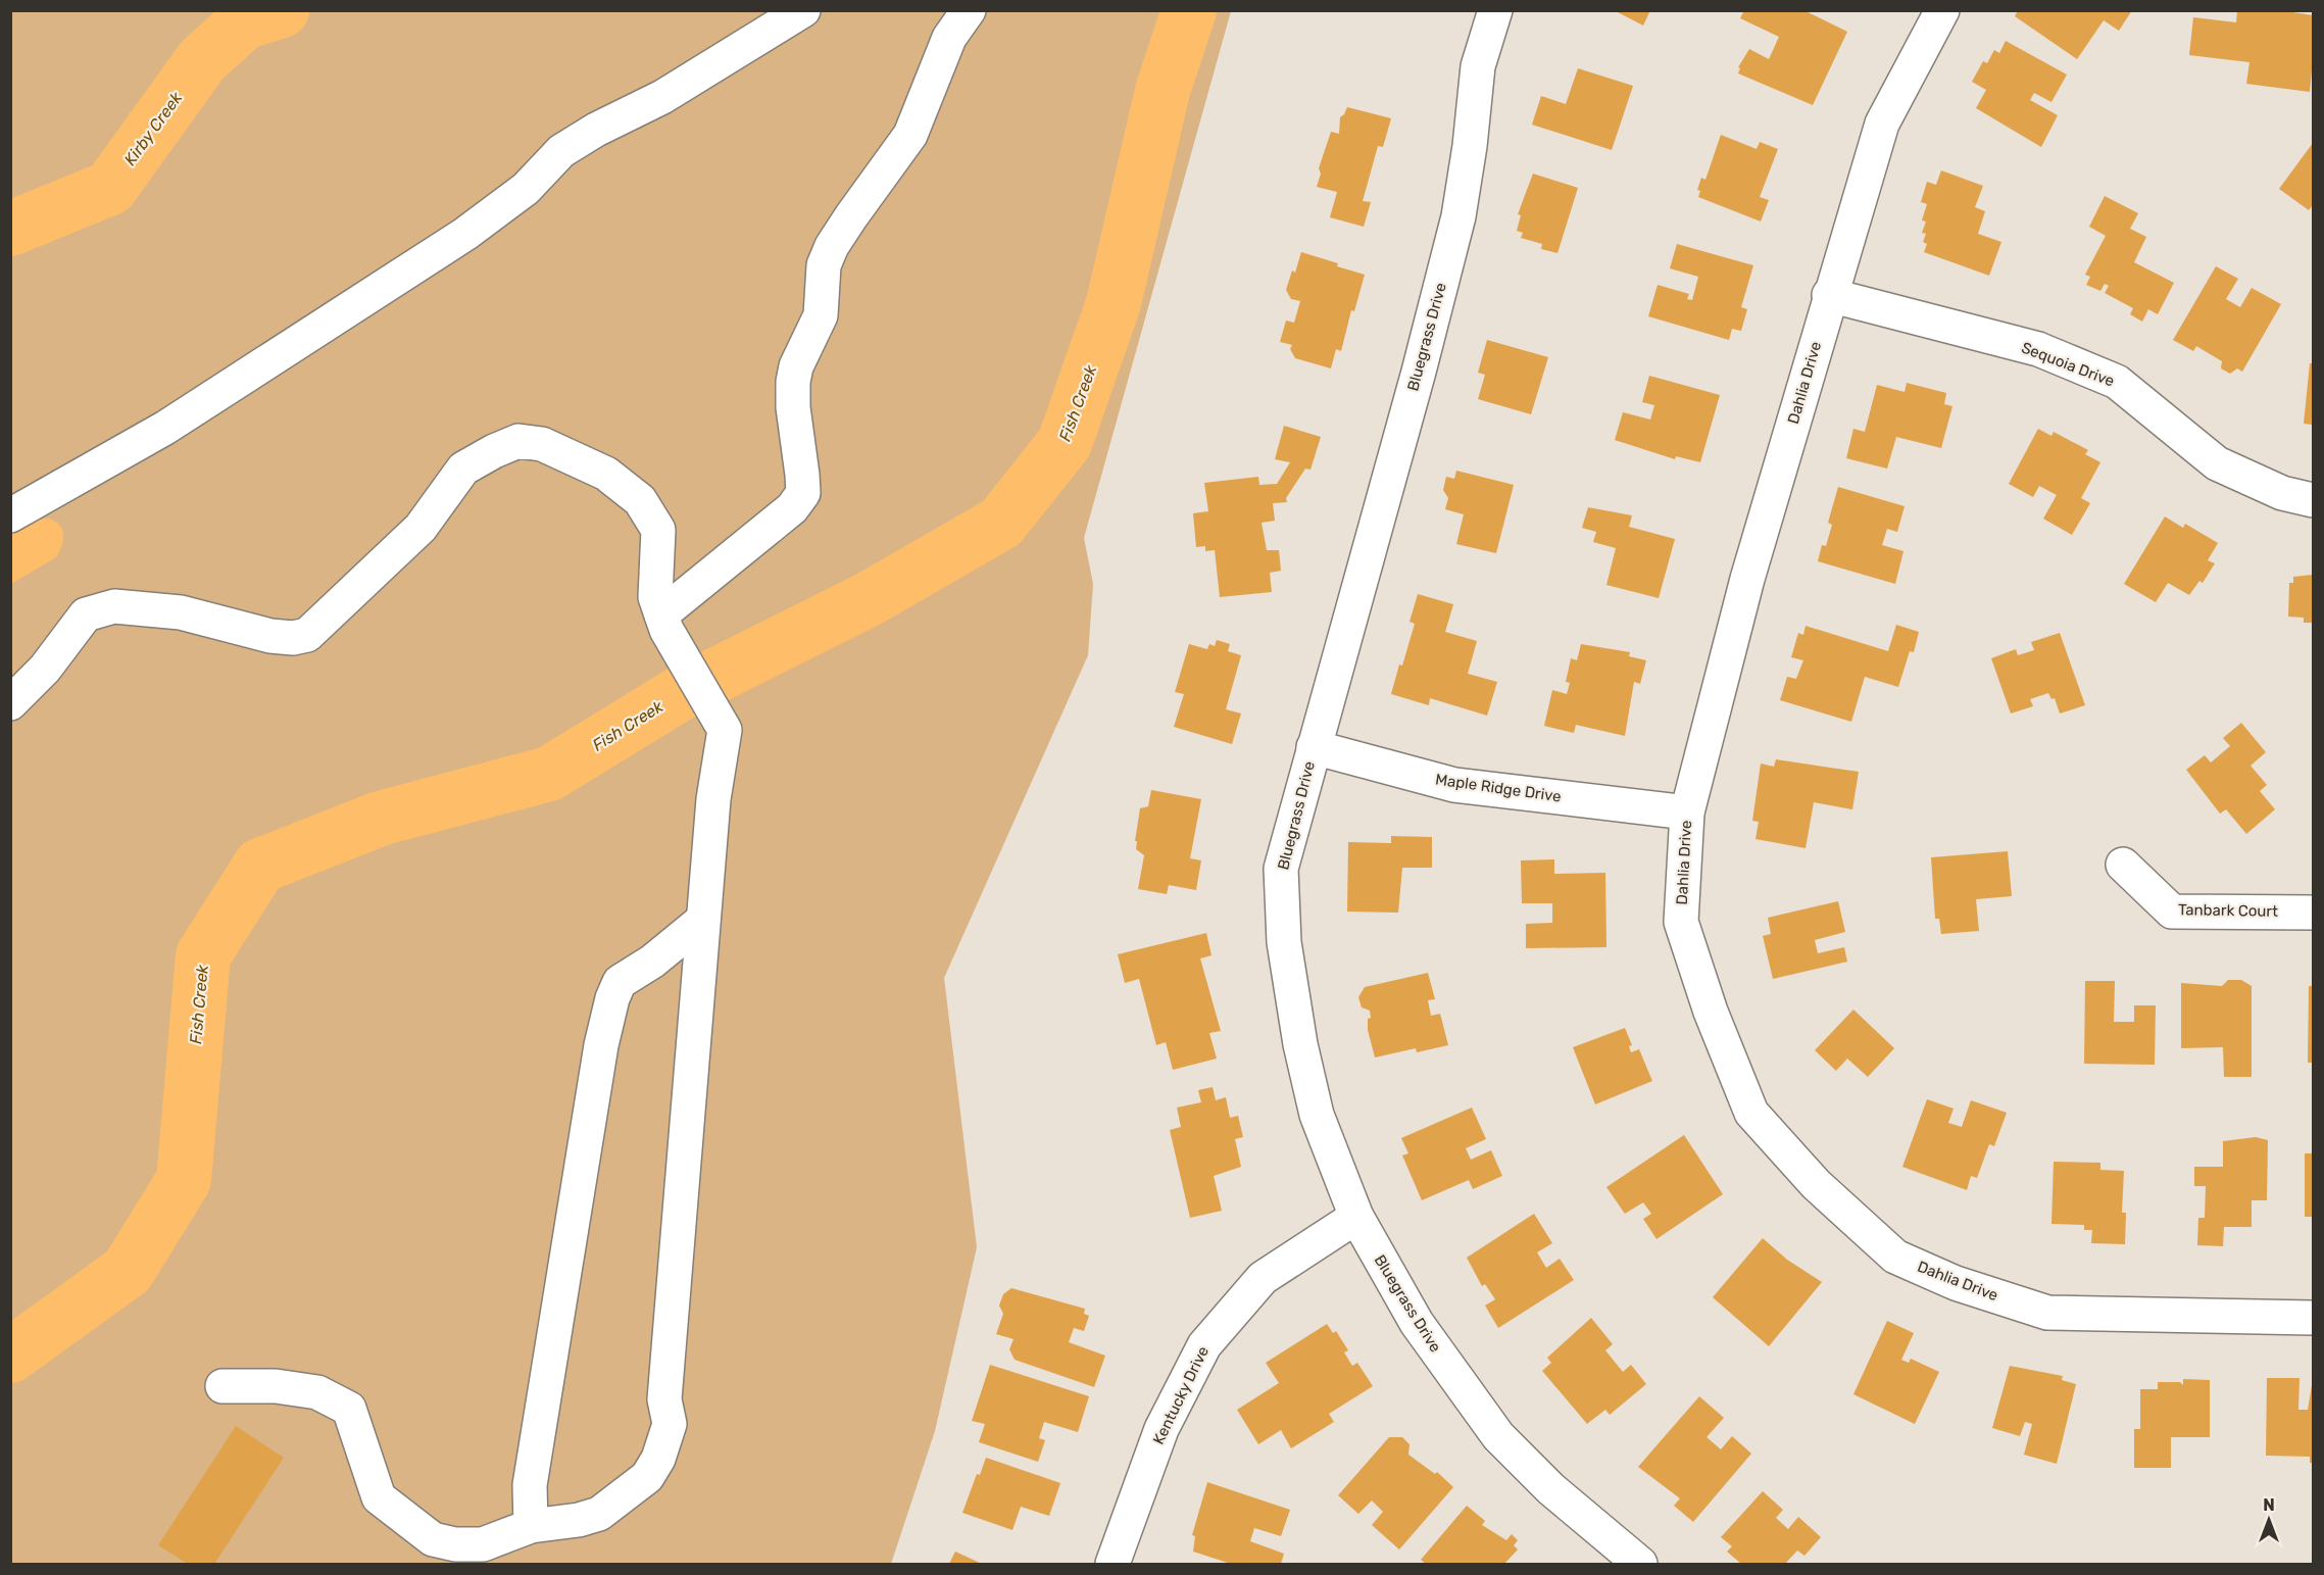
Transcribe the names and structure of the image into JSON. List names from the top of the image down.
{
  "streets": {
    "street": [
      "Bluegrass Drive",
      "Sequoia Drive",
      "Dahlia Drive",
      "Maple Ridge Drive",
      "Tanbark Court",
      "Kentucky Drive"
    ]
  },
  "crossings": [
    ["Bluegrass Drive", "Maple Ridge Drive"],
    ["Bluegrass Drive", "Kentucky Drive"],
    ["Sequoia Drive", "Dahlia Drive"],
    ["Dahlia Drive", "Maple Ridge Drive"]
  ],
  "water": ["Kirby Creek", "Fish Creek"],
  "north": "top"
}
